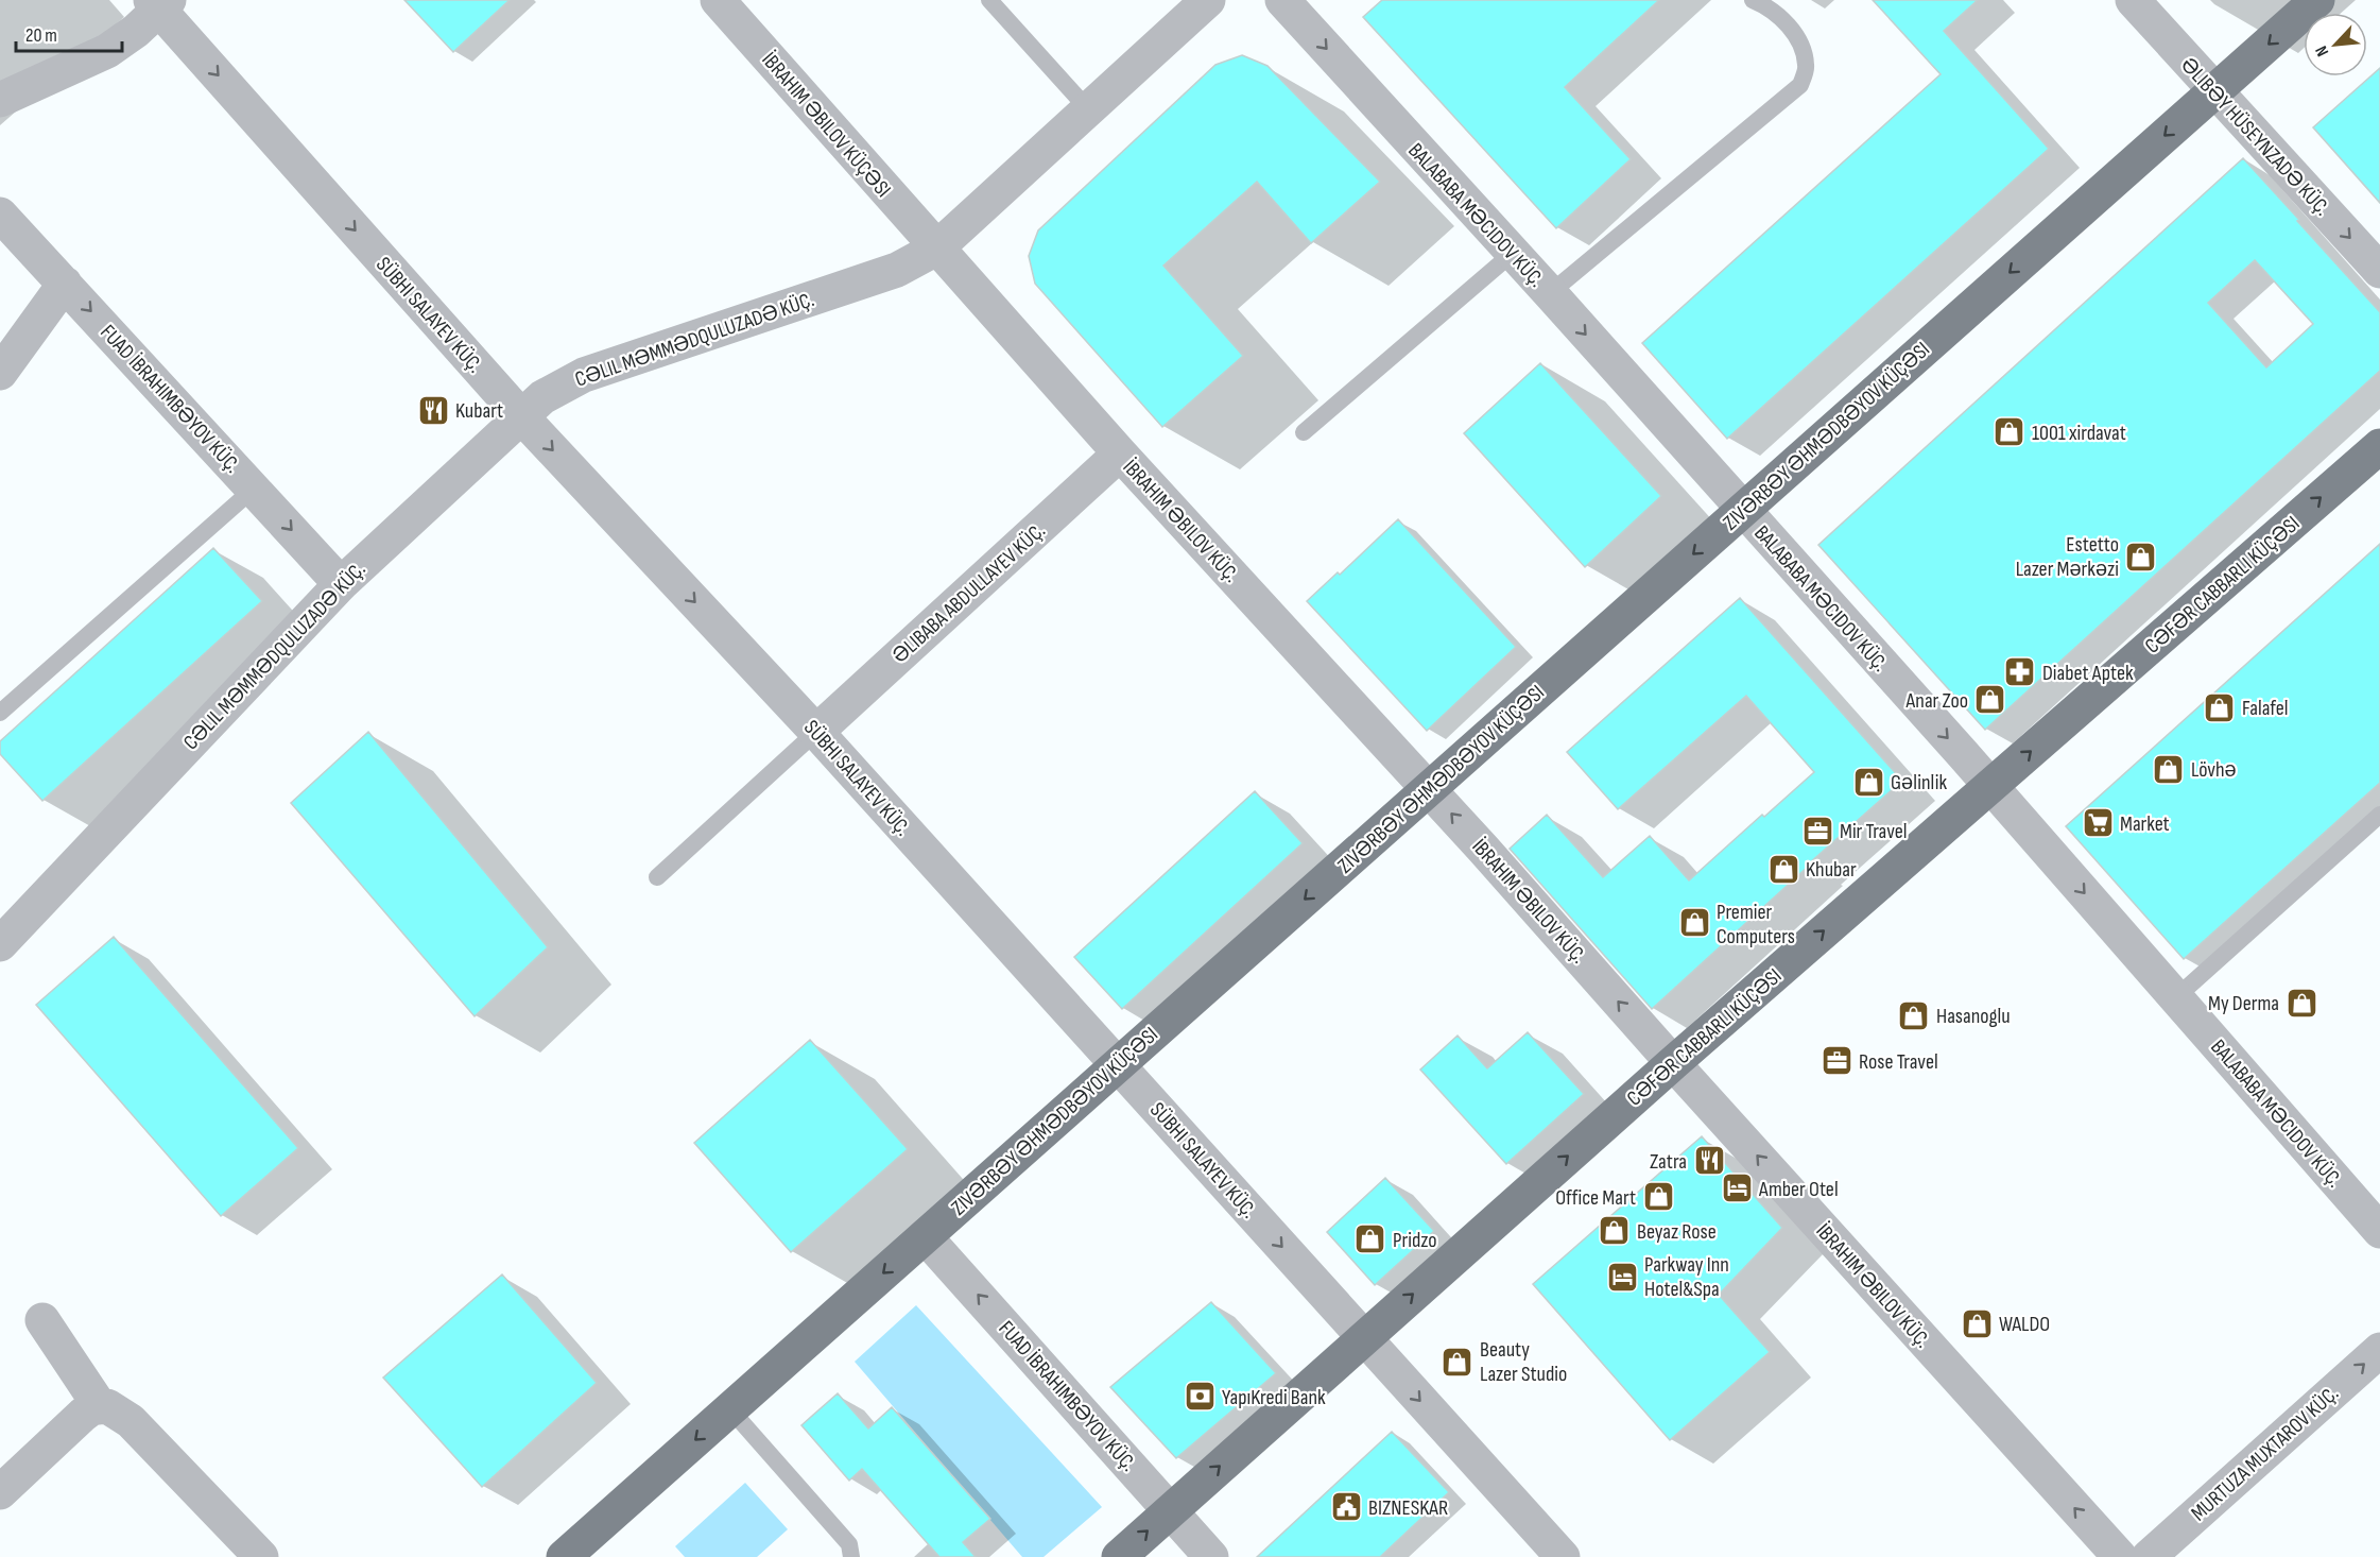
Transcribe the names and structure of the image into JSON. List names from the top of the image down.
{
  "streets": {
    "main road": ["ZIVƏRBƏY ƏHMƏDBƏYOV KÜÇƏSI"],
    "street": [
      "İBRAHIM ƏBILOV KÜÇƏSI",
      "ƏLIBƏY HÜSEYNZADƏ KÜÇ.",
      "BALABABA MƏCIDOV KÜÇ.",
      "SÜBHI SALAYEV KÜÇ.",
      "CƏLIL MƏMMƏDQULUZADƏ KÜÇ.",
      "FUAD İBRAHIMBƏYOV KÜÇ.",
      "İBRAHIM ƏBILOV KÜÇ.",
      "ƏLIBABA ABDULLAYEV KÜÇ.",
      "MURTUZA MUXTAROV KÜÇ."
    ]
  },
  "crossings": [
    ["İBRAHIM ƏBILOV KÜÇƏSI", "CƏLIL MƏMMƏDQULUZADƏ KÜÇ."],
    ["İBRAHIM ƏBILOV KÜÇƏSI", "İBRAHIM ƏBILOV KÜÇ."],
    ["ƏLIBƏY HÜSEYNZADƏ KÜÇ.", "ZIVƏRBƏY ƏHMƏDBƏYOV KÜÇƏSI"],
    ["BALABABA MƏCIDOV KÜÇ.", "ZIVƏRBƏY ƏHMƏDBƏYOV KÜÇƏSI"],
    ["SÜBHI SALAYEV KÜÇ.", "CƏLIL MƏMMƏDQULUZADƏ KÜÇ."],
    ["SÜBHI SALAYEV KÜÇ.", "ZIVƏRBƏY ƏHMƏDBƏYOV KÜÇƏSI"],
    ["SÜBHI SALAYEV KÜÇ.", "ƏLIBABA ABDULLAYEV KÜÇ."],
    ["CƏLIL MƏMMƏDQULUZADƏ KÜÇ.", "FUAD İBRAHIMBƏYOV KÜÇ."],
    ["CƏLIL MƏMMƏDQULUZADƏ KÜÇ.", "İBRAHIM ƏBILOV KÜÇ."],
    ["FUAD İBRAHIMBƏYOV KÜÇ.", "ZIVƏRBƏY ƏHMƏDBƏYOV KÜÇƏSI"],
    ["ZIVƏRBƏY ƏHMƏDBƏYOV KÜÇƏSI", "İBRAHIM ƏBILOV KÜÇ."],
    ["İBRAHIM ƏBILOV KÜÇ.", "ƏLIBABA ABDULLAYEV KÜÇ."]
  ],
  "one_way": [
    "ƏLIBƏY HÜSEYNZADƏ KÜÇ.",
    "BALABABA MƏCIDOV KÜÇ.",
    "SÜBHI SALAYEV KÜÇ.",
    "ZIVƏRBƏY ƏHMƏDBƏYOV KÜÇƏSI",
    "İBRAHIM ƏBILOV KÜÇ.",
    "MURTUZA MUXTAROV KÜÇ."
  ],
  "places": {
    "restaurant": ["Kubart", "Zatra"],
    "shop": [
      "1001 xirdavat",
      "Estetto Lazer Mərkəzi",
      "Anar Zoo",
      "Falafel",
      "Lövhə",
      "Gəlinlik",
      "Khubar",
      "Premier Computers",
      "My Derma",
      "Hasanoglu",
      "Office Mart",
      "Beyaz Rose",
      "Pridzo",
      "WALDO",
      "Beauty Lazer Studio"
    ],
    "pharmacy": ["Diabet Aptek"],
    "supermarket": ["Market"],
    "office": ["Mir Travel", "Rose Travel"],
    "hotel": ["Amber Otel", "Parkway Inn Hotel&Spa"],
    "bank": ["YapıKredi Bank"],
    "public building": ["BIZNESKAR"]
  },
  "scale_bar": "20 m",
  "north": "bottom left"
}
